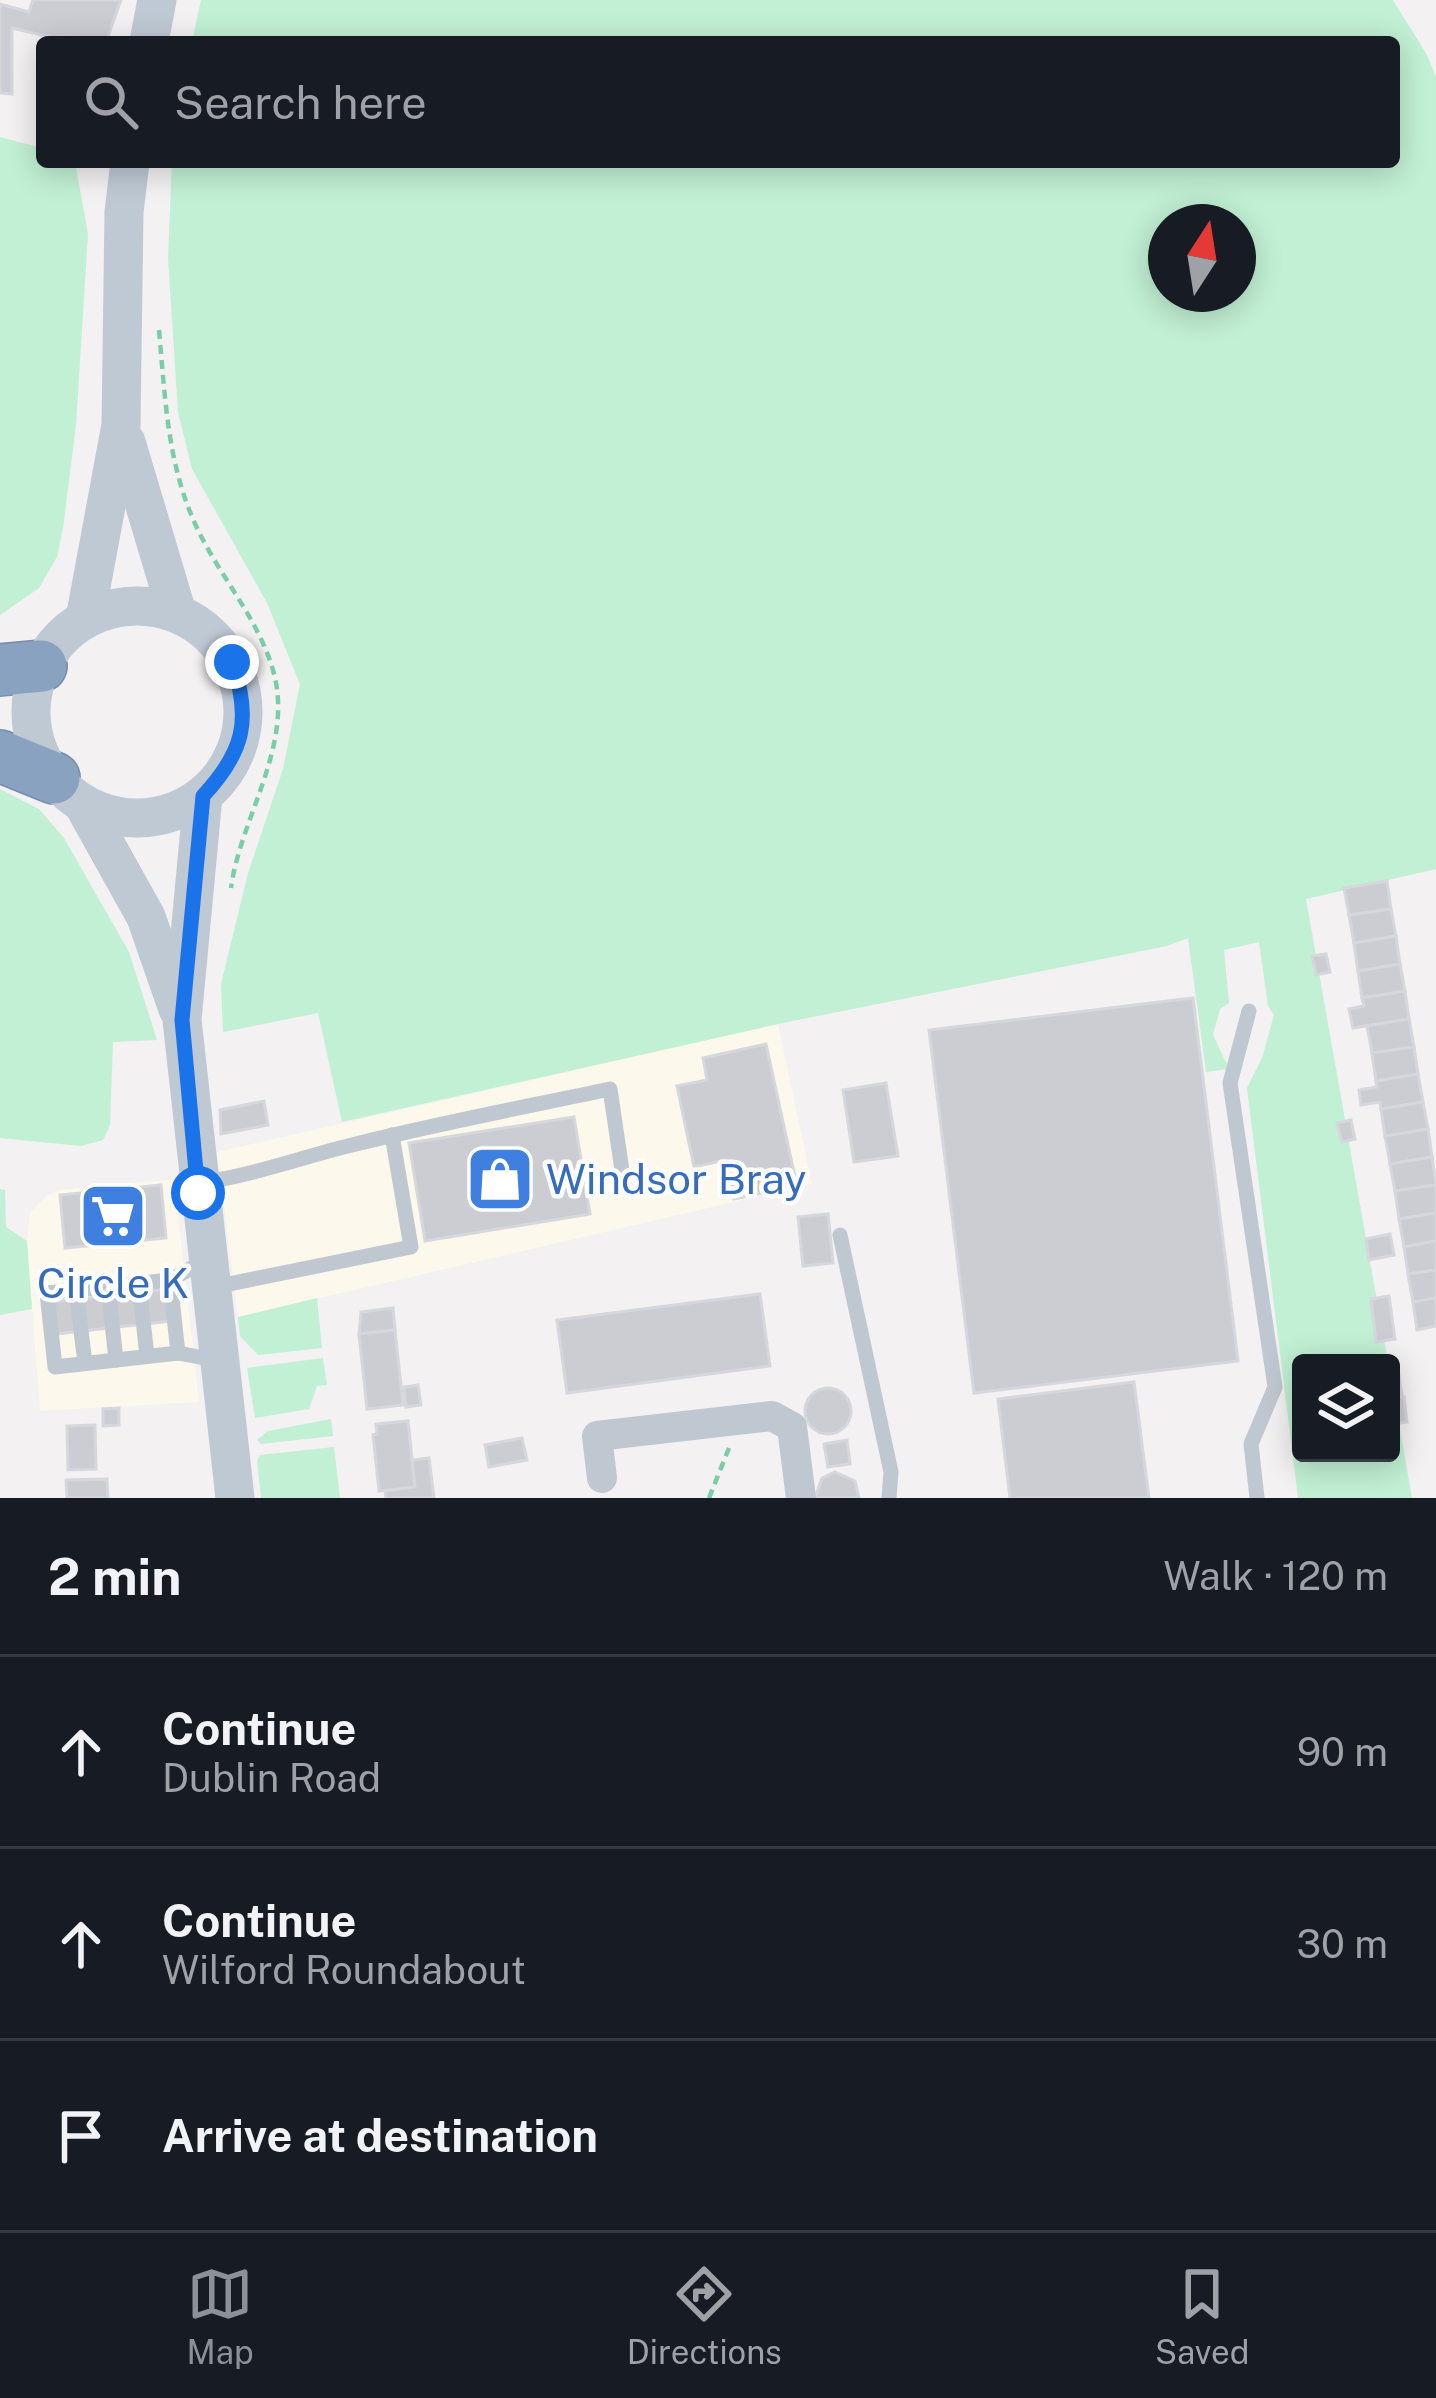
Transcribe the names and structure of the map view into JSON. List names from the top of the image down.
{
  "places": {
    "shop": ["Windsor Bray"],
    "supermarket": ["Circle K"]
  },
  "north": "top",
  "page": {
    "search": "Search here",
    "heading": ["2 min", "Walk · 120 m"],
    "list": [
      ["Continue", "Dublin Road", "90 m"],
      ["Continue", "Wilford Roundabout", "30 m"],
      "Arrive at destination"
    ],
    "nav": ["Map", "Directions", "Saved"]
  }
}
